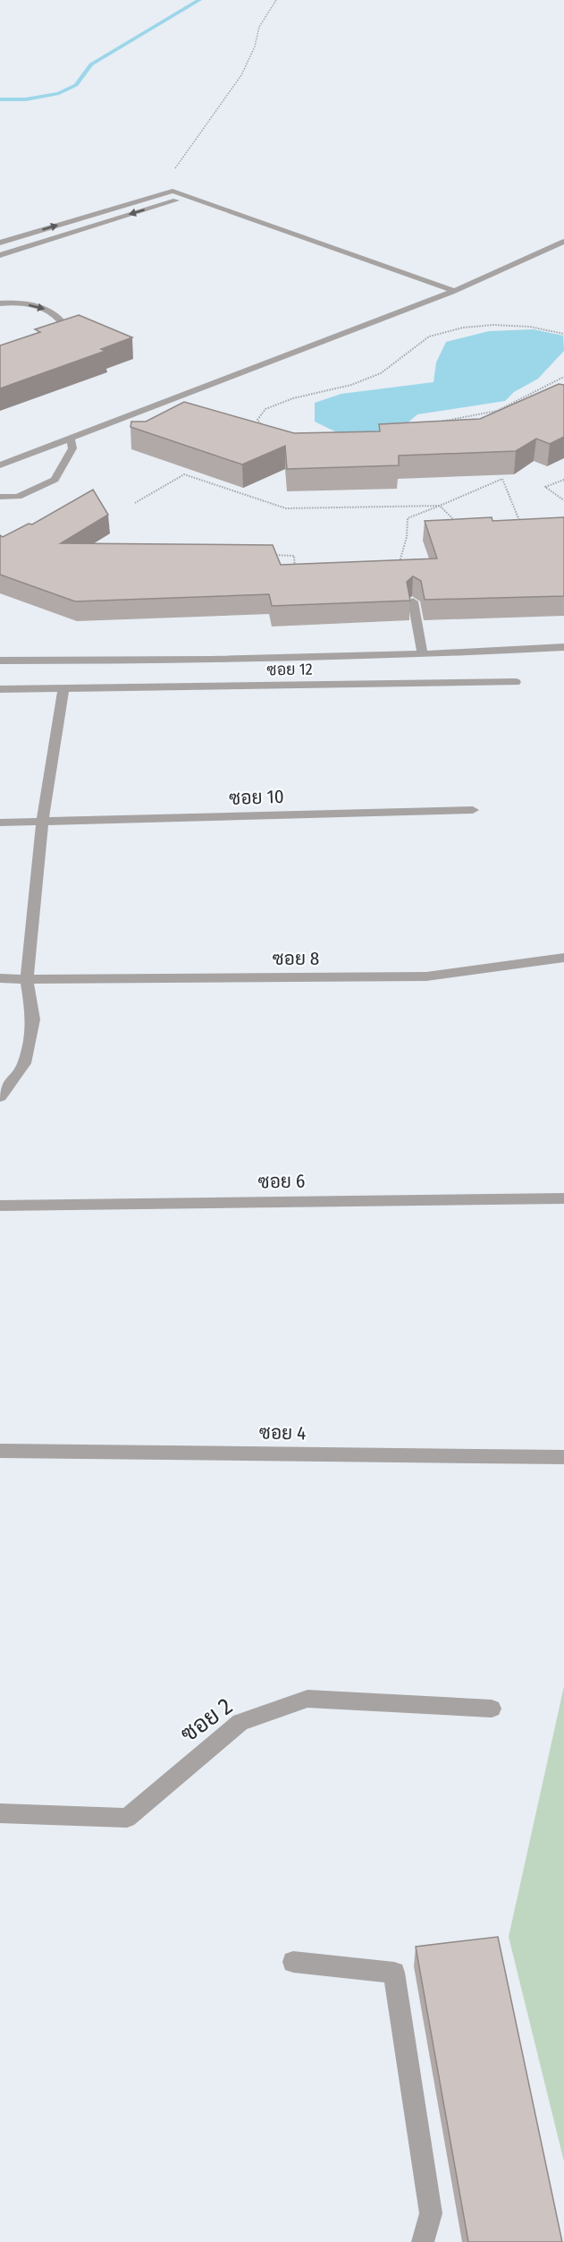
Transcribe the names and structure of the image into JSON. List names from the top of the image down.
{
  "streets": {
    "street": [
      "ซอย 12",
      "ซอย 10",
      "ซอย 8",
      "ซอย 6",
      "ซอย 4",
      "ซอย 2"
    ]
  }
}
